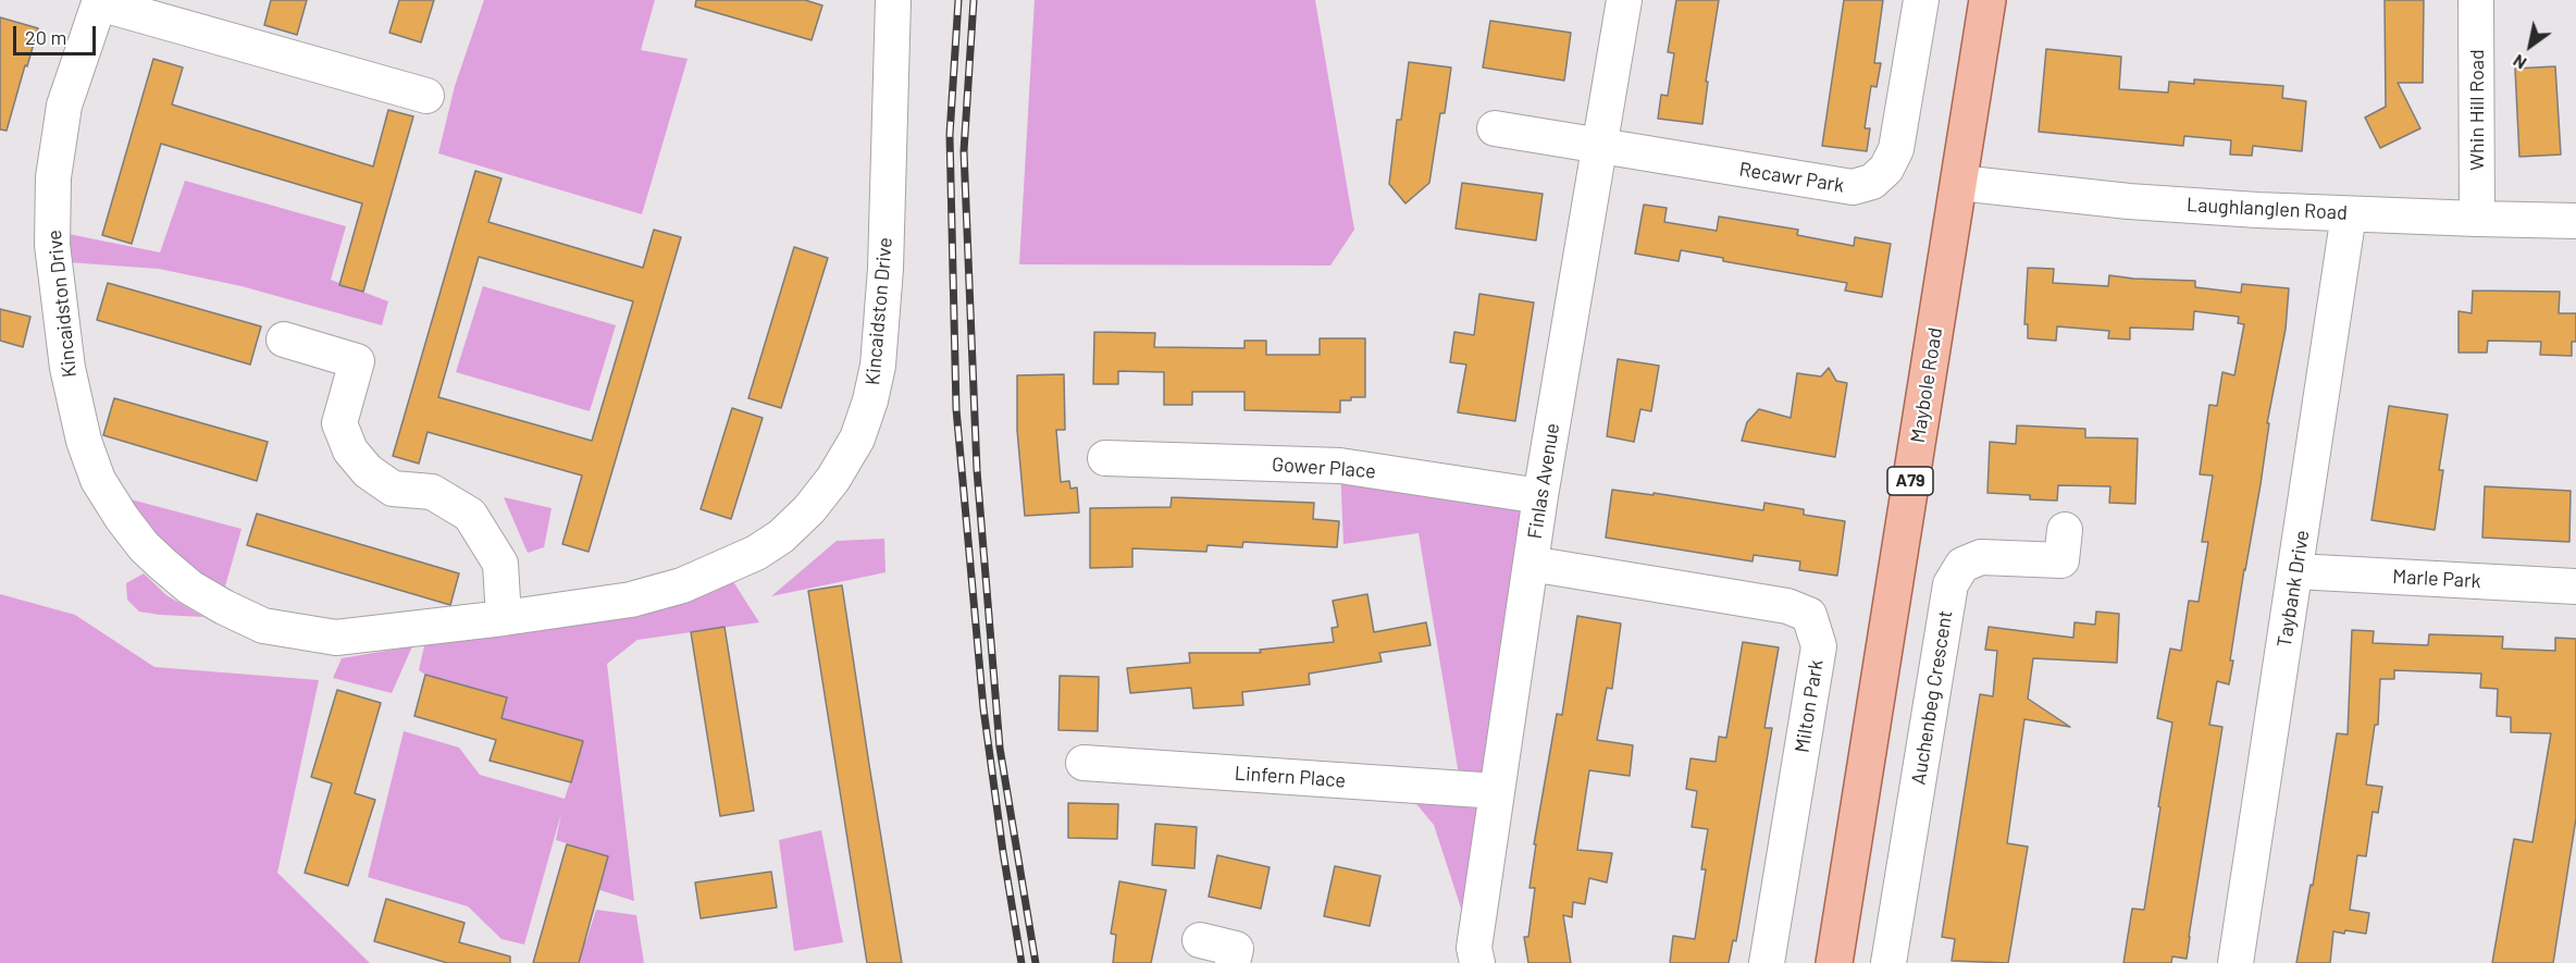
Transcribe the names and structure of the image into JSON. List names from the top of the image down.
{
  "streets": {
    "main road": ["Maybole Road", "A79"],
    "street": [
      "Whin Hill Road",
      "Recawr Park",
      "Laughlanglen Road",
      "Kincaidston Drive",
      "Gower Place",
      "Finlas Avenue",
      "Marle Park",
      "Taybank Drive",
      "Auchenbeg Crescent",
      "Milton Park",
      "Linfern Place"
    ]
  },
  "crossings": [
    ["Whin Hill Road", "Laughlanglen Road"],
    ["Recawr Park", "Finlas Avenue"],
    ["Laughlanglen Road", "Maybole Road"],
    ["Laughlanglen Road", "Taybank Drive"],
    ["Gower Place", "Finlas Avenue"],
    ["Finlas Avenue", "Milton Park"],
    ["Finlas Avenue", "Linfern Place"],
    ["Marle Park", "Taybank Drive"]
  ],
  "scale_bar": "20 m",
  "north": "bottom left"
}
